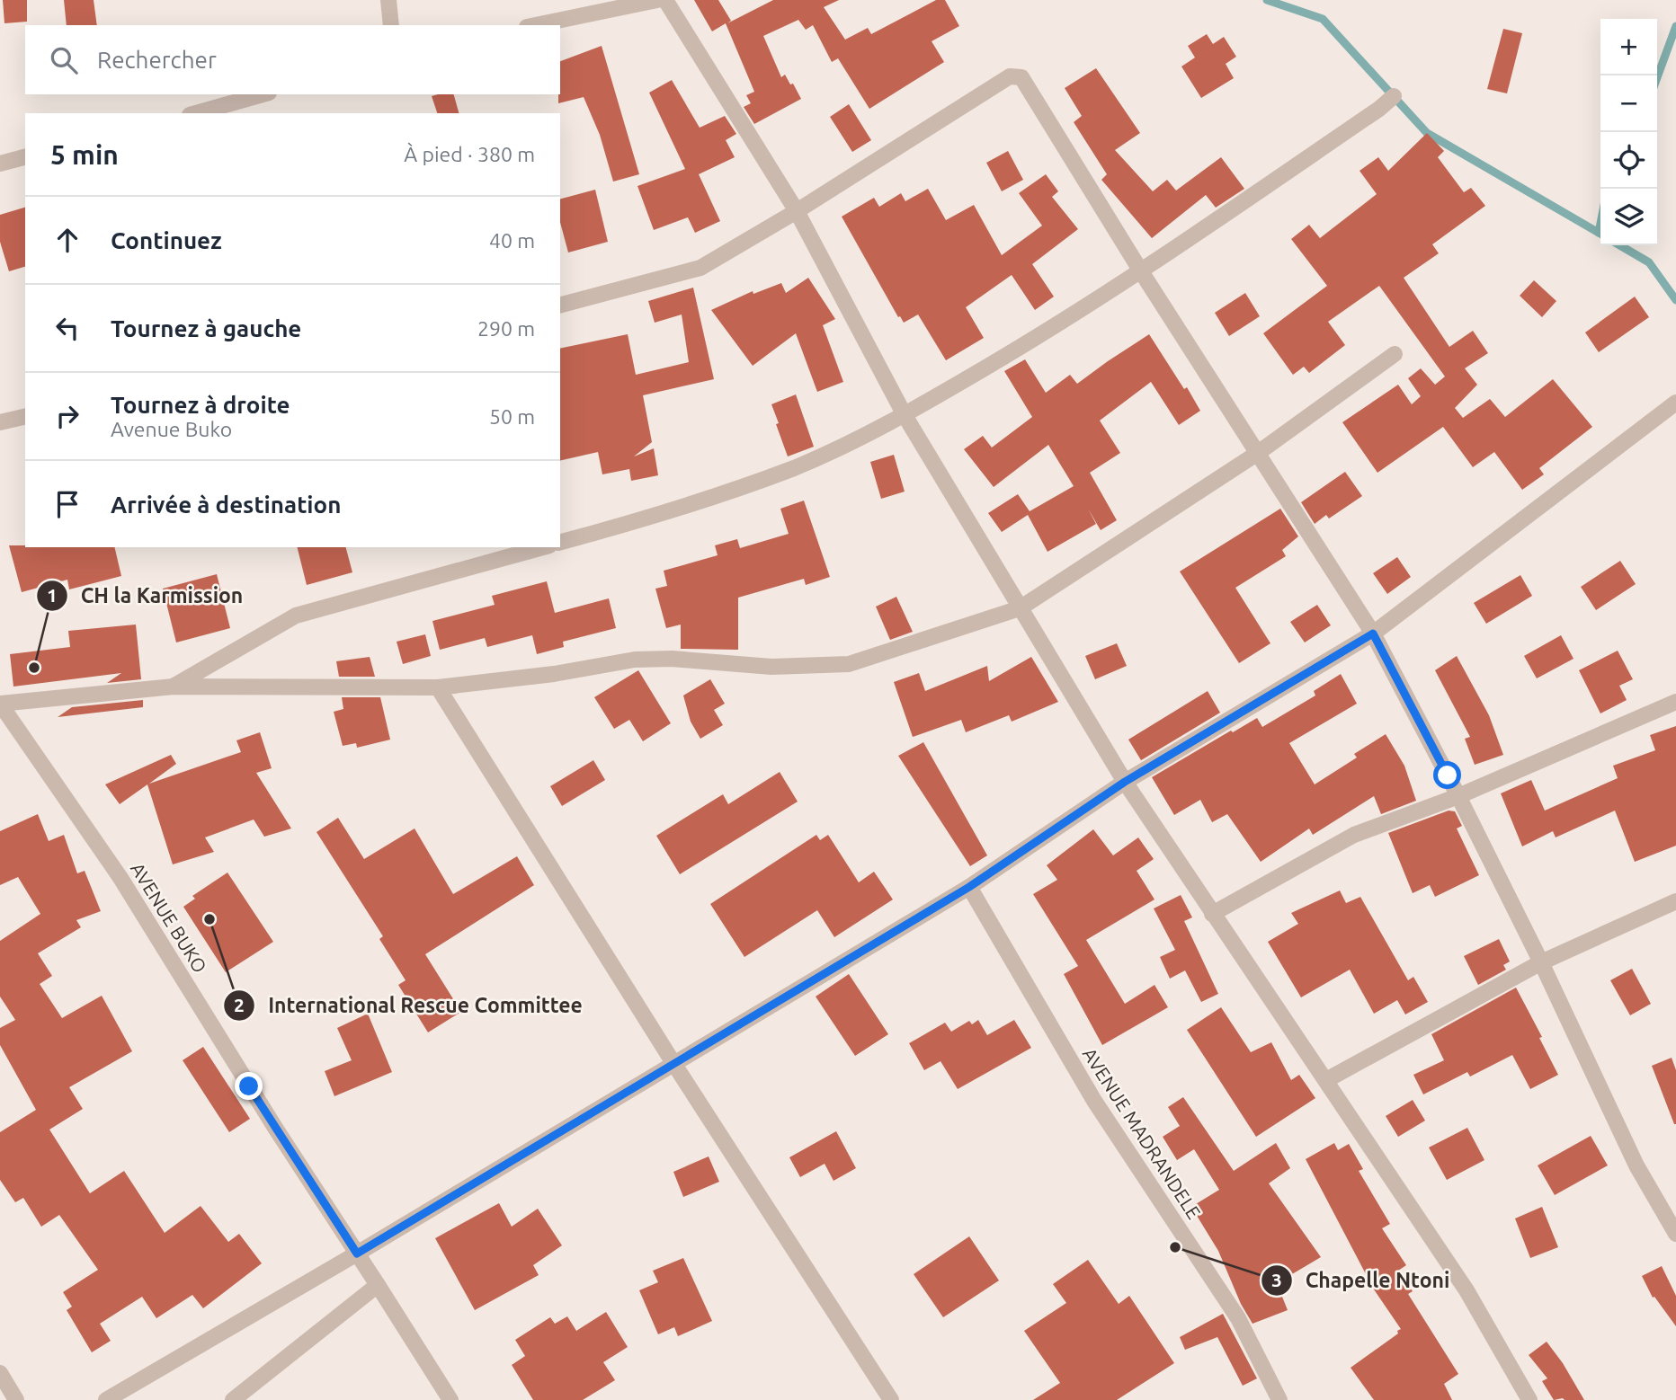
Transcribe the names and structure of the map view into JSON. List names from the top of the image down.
{
  "streets": {
    "street": ["AVENUE BUKO", "AVENUE MADRANDELE"]
  },
  "places": ["CH la Karmission", "International Rescue Committee", "Chapelle Ntoni"],
  "page": {
    "map_buttons": ["+", "−"],
    "search": "Rechercher",
    "heading": ["5 min", "À pied · 380 m"],
    "list": [
      ["Continuez", "40 m"],
      ["Tournez à gauche", "290 m"],
      ["Tournez à droite", "Avenue Buko", "50 m"],
      "Arrivée à destination"
    ]
  }
}
